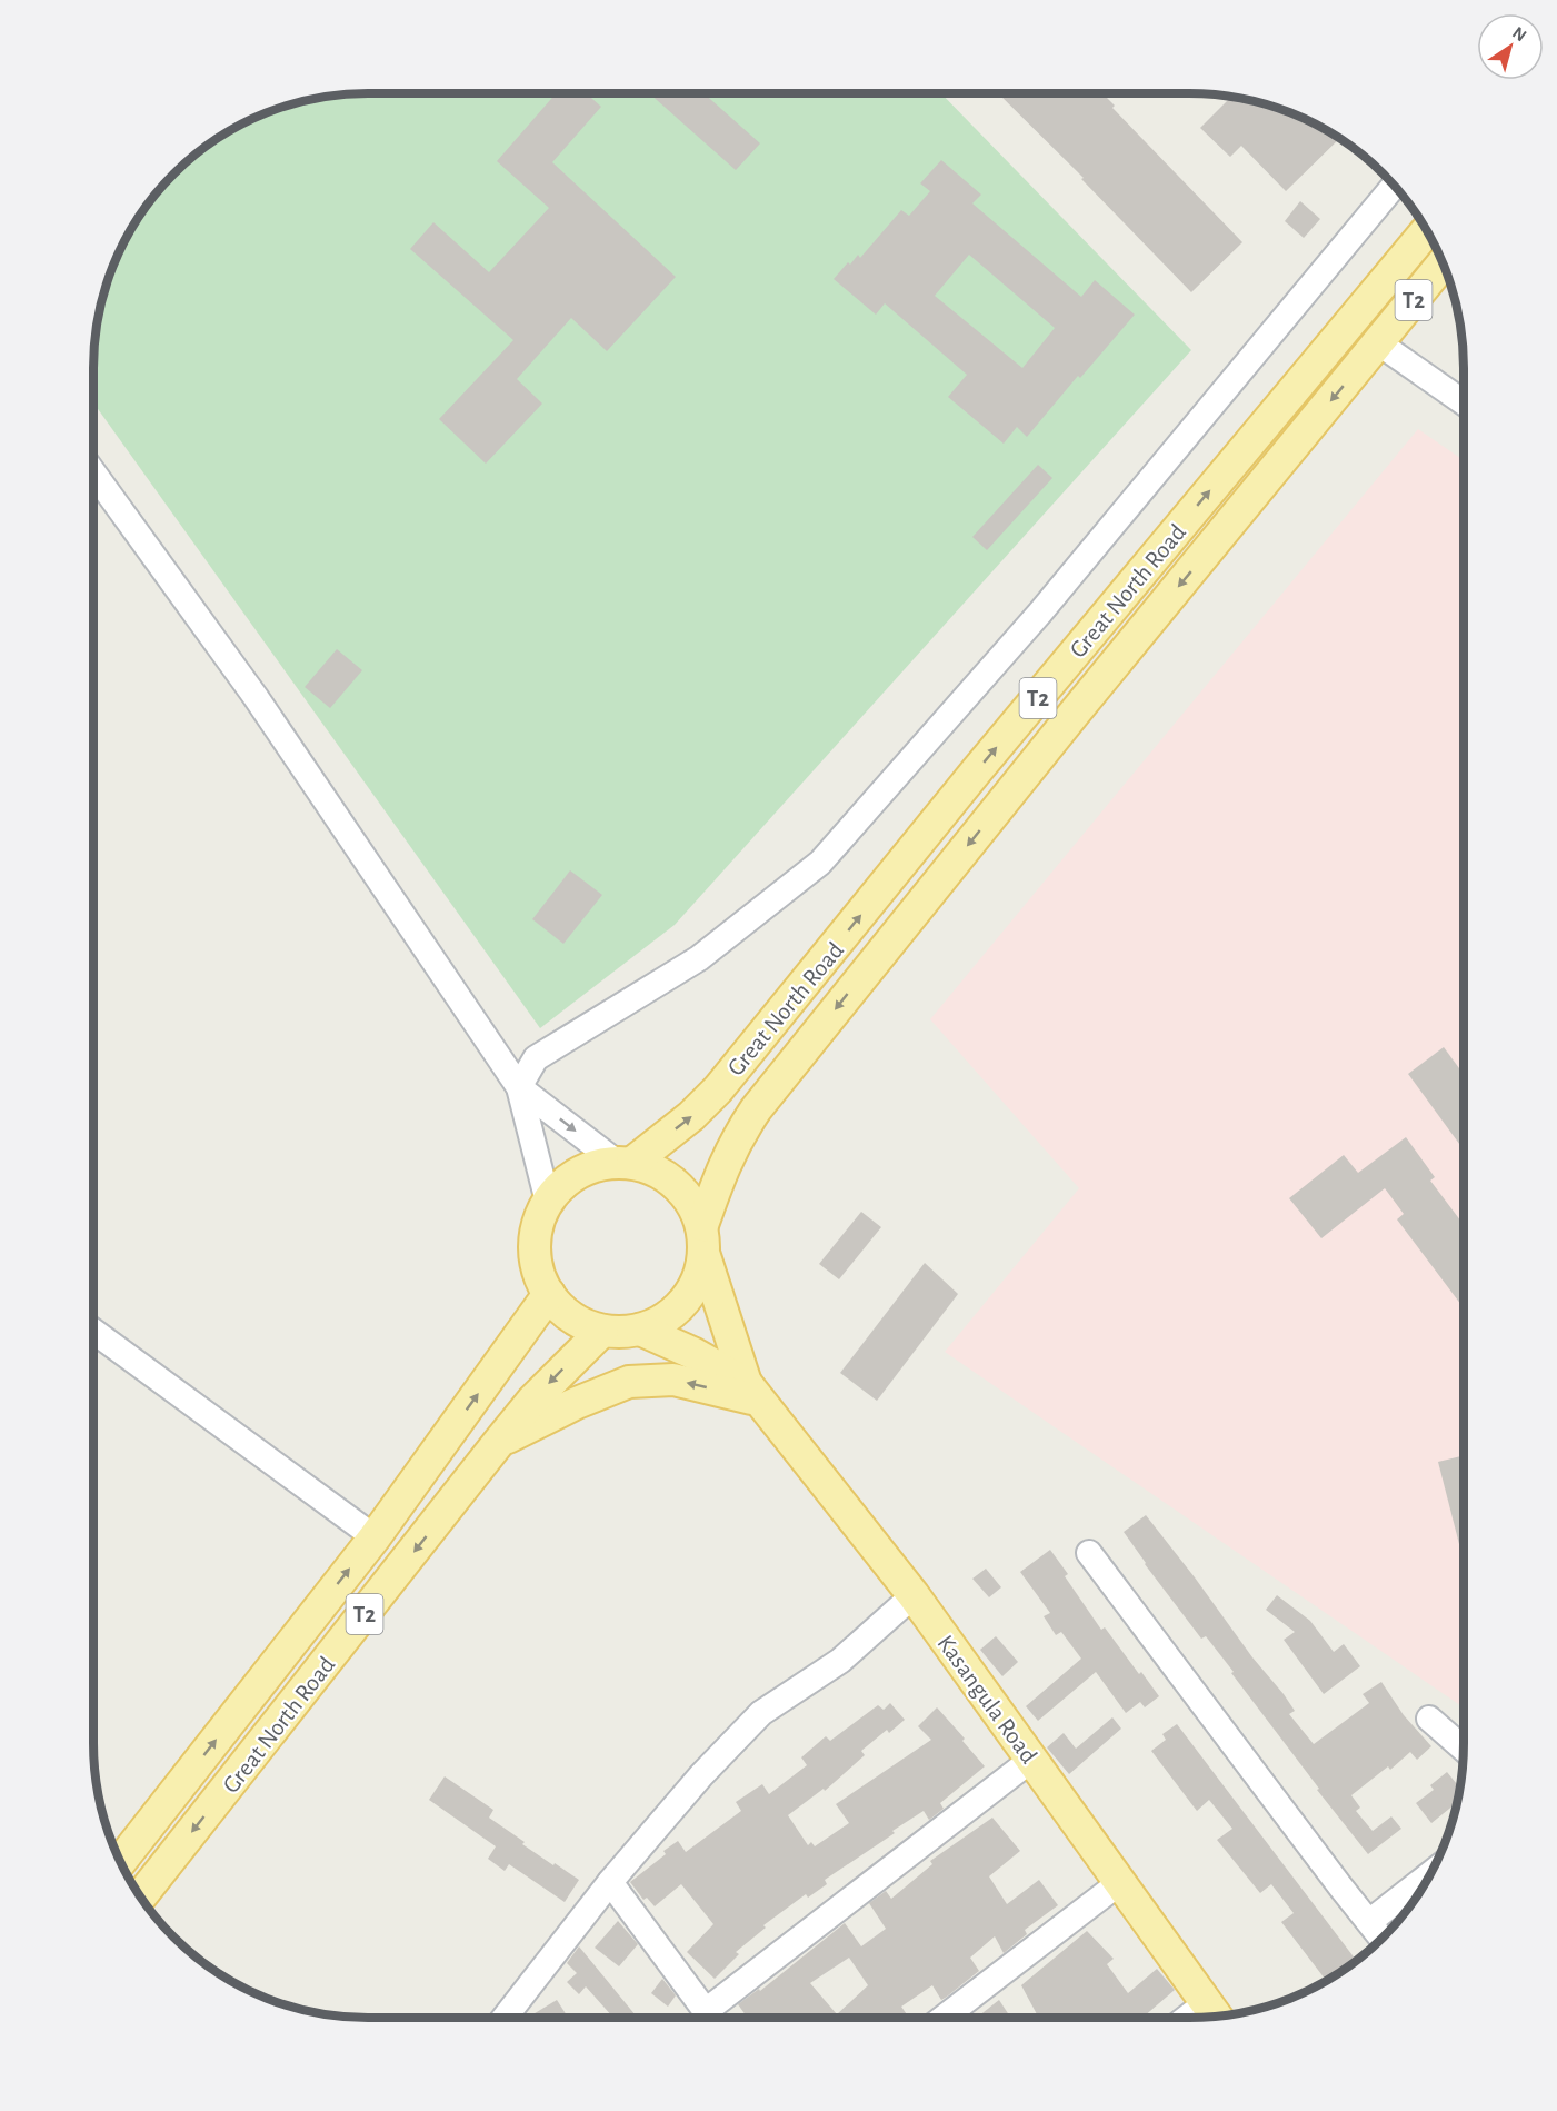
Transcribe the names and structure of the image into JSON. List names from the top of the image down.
{
  "streets": {
    "main road": ["T2", "Great North Road", "Kasangula Road"]
  },
  "crossings": [
    ["T2", "Great North Road"],
    ["T2", "Kasangula Road"],
    ["Great North Road", "Kasangula Road"]
  ],
  "north": "top right"
}
